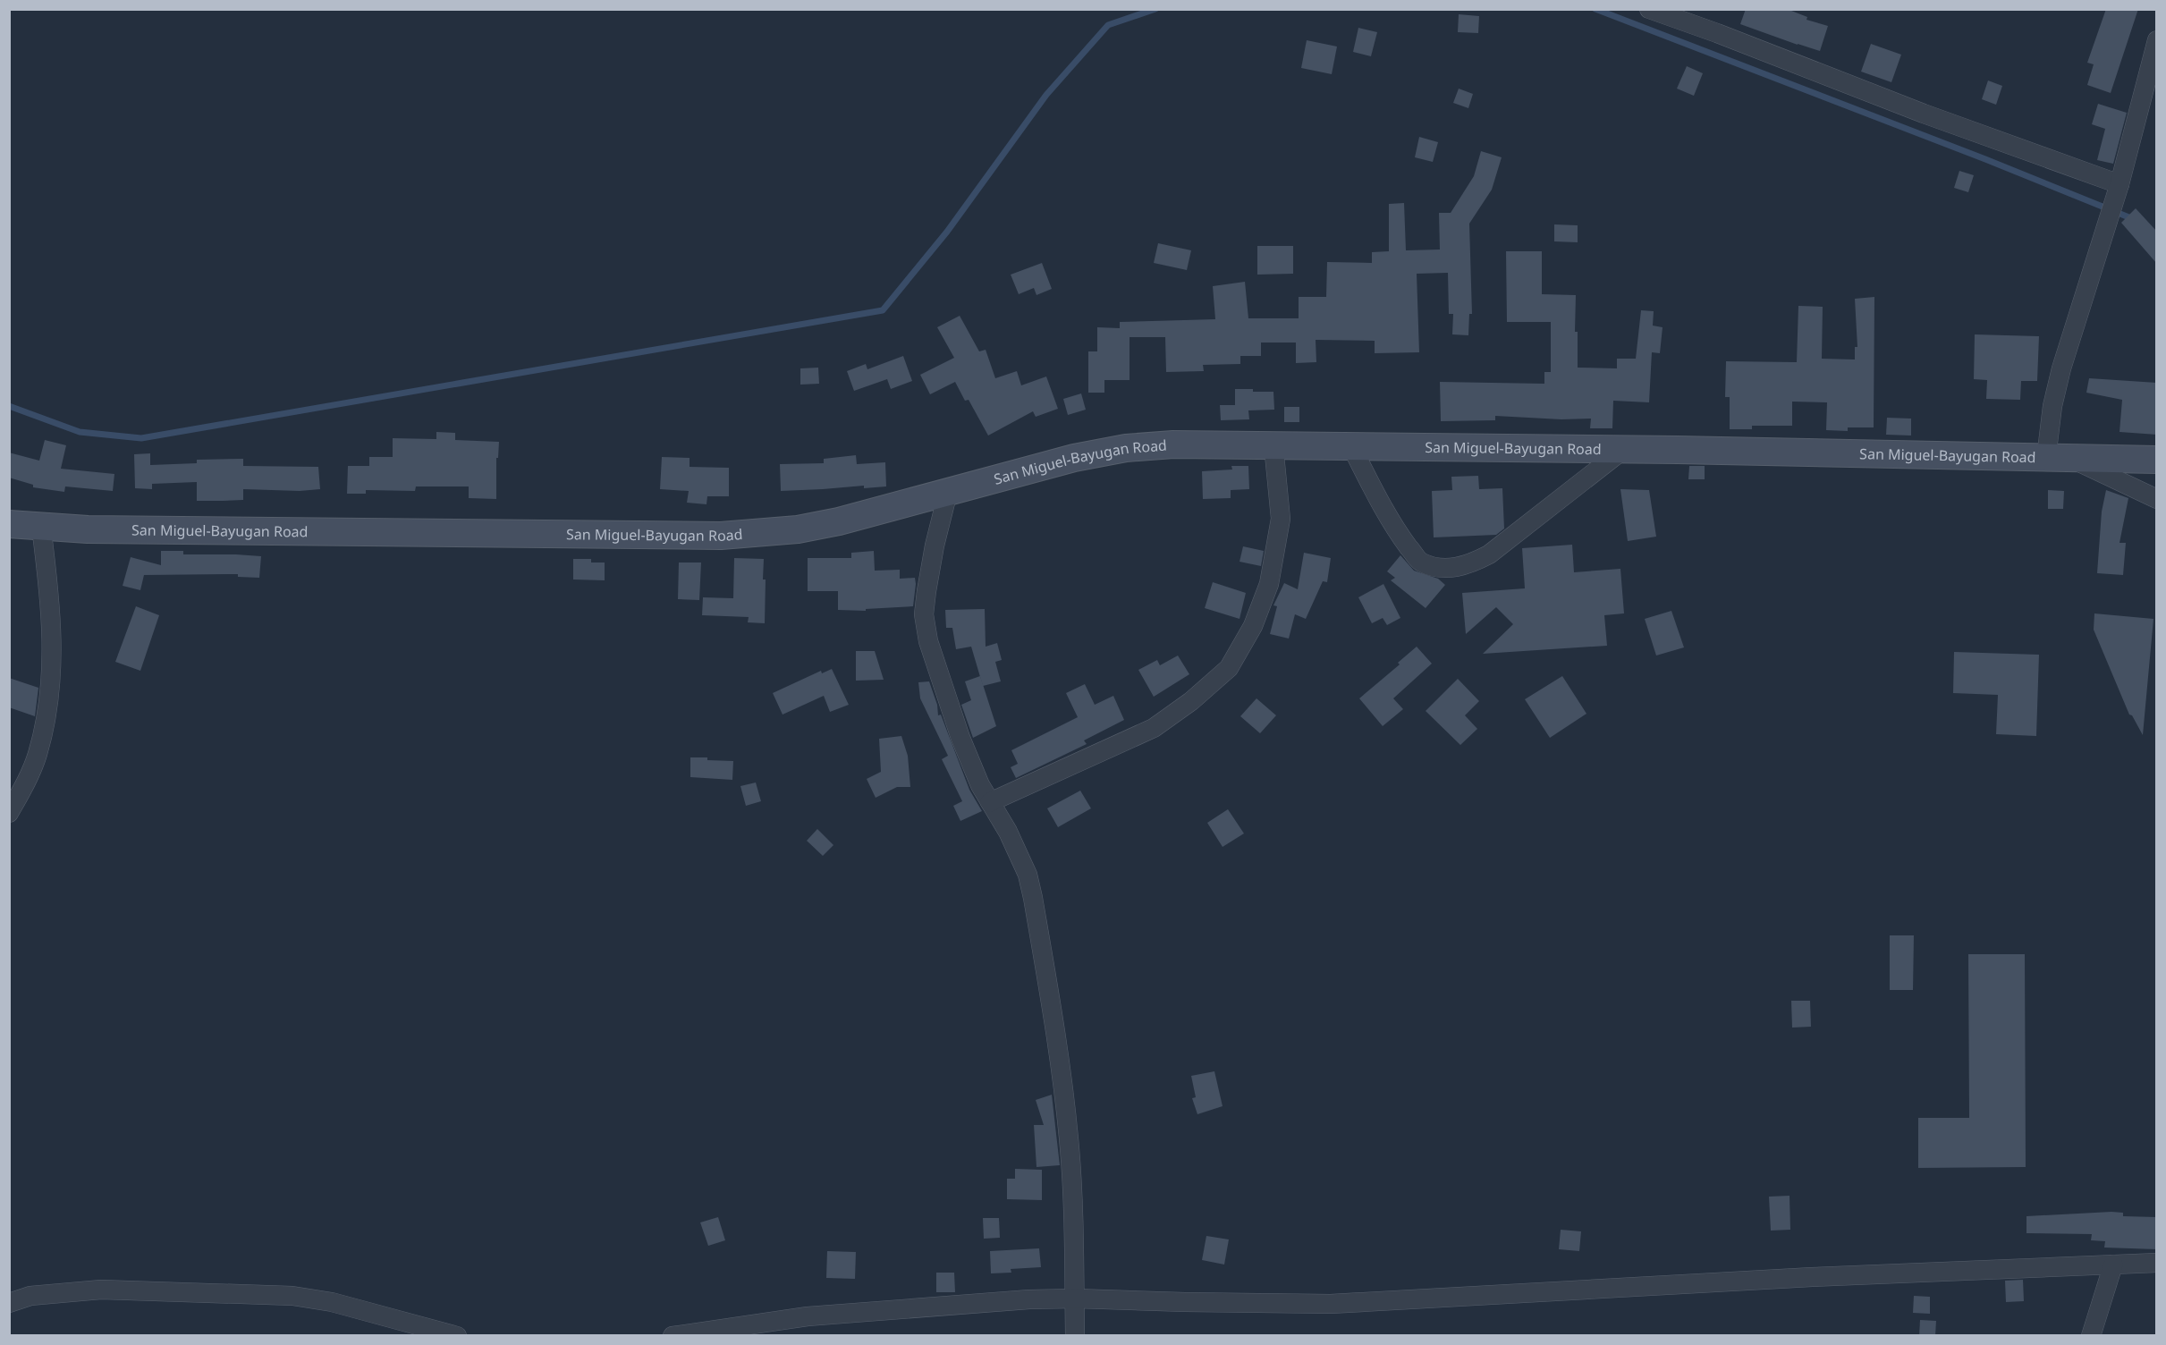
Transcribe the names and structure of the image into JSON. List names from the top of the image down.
{
  "streets": {
    "main road": ["San Miguel-Bayugan Road"]
  }
}
